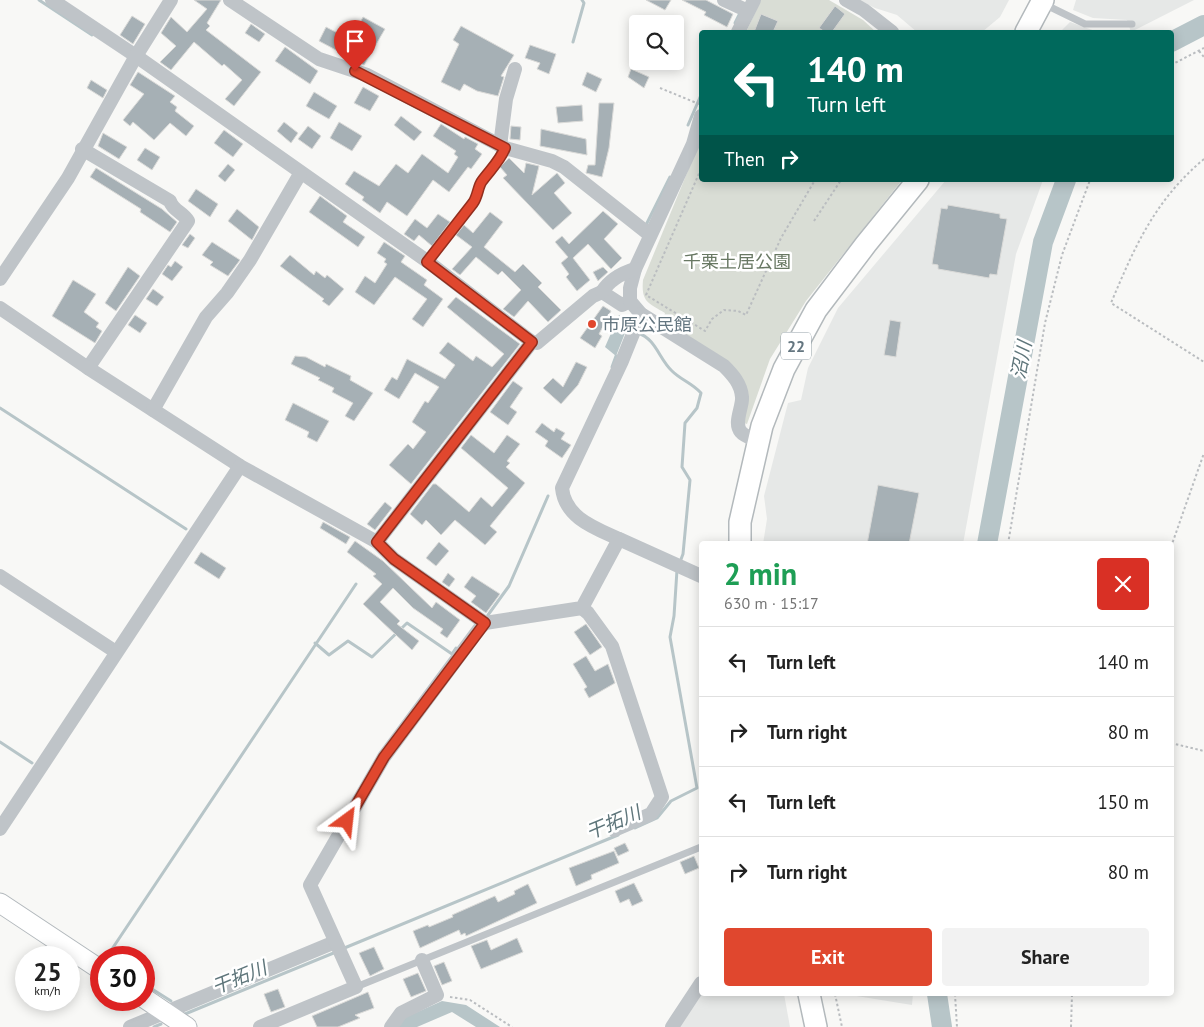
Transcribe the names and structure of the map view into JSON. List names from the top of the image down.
{
  "streets": {
    "main road": ["22"]
  },
  "water": ["沼川", "干拓川"],
  "parks": ["千栗土居公園"],
  "places": ["市原公民館"],
  "page": {
    "turn": ["140 m", "Turn left"],
    "then": "Then",
    "heading": ["2 min", "630 m · 15:17"],
    "list": [
      {
        "name": "Turn left",
        "value": "140 m"
      },
      {
        "name": "Turn right",
        "value": "80 m"
      },
      {
        "name": "Turn left",
        "value": "150 m"
      },
      {
        "name": "Turn right",
        "value": "80 m"
      }
    ],
    "buttons": ["Exit", "Share"],
    "speed": "25 km/h",
    "limit": "30"
  }
}
